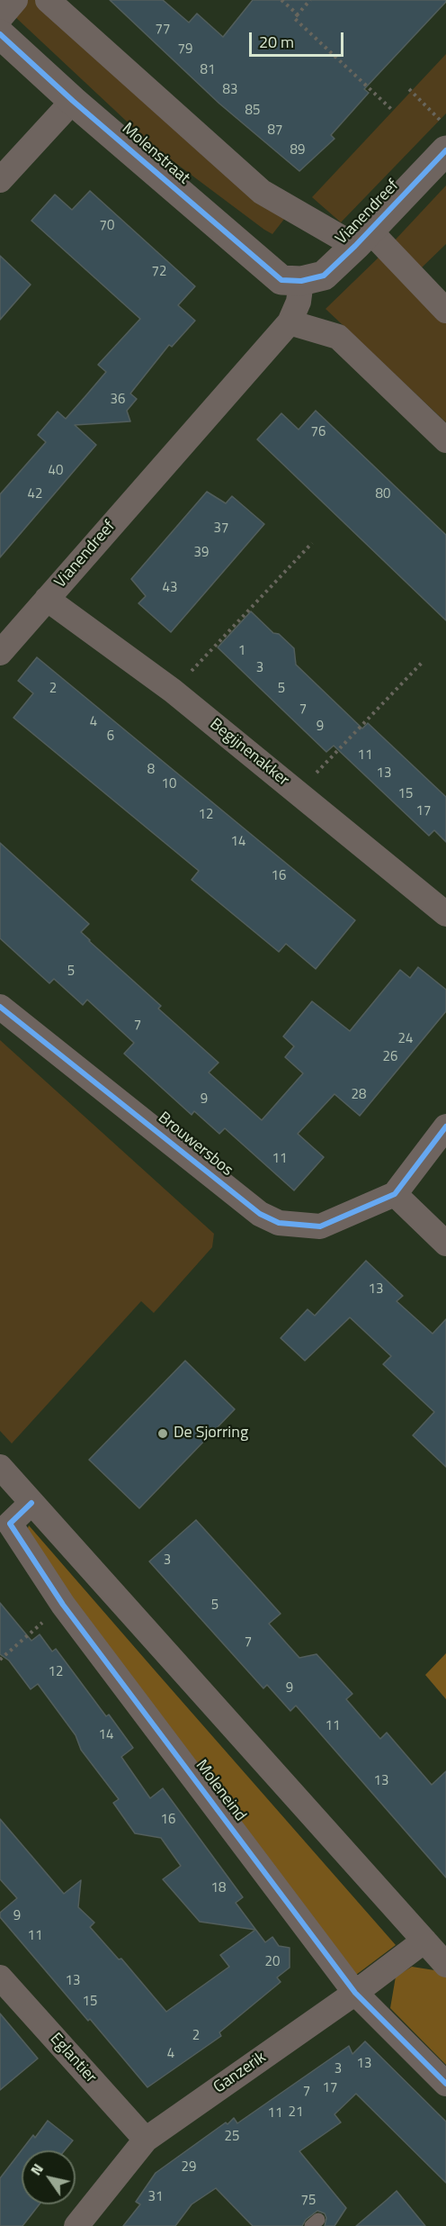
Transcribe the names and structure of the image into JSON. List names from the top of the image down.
{
  "streets": {
    "street": [
      "Molenstraat",
      "Vianendreef",
      "Begijnenakker",
      "Brouwersbos",
      "Moleneind",
      "Eglantier",
      "Ganzerik"
    ]
  },
  "crossings": [
    ["Molenstraat", "Vianendreef"],
    ["Vianendreef", "Begijnenakker"],
    ["Moleneind", "Ganzerik"],
    ["Eglantier", "Ganzerik"]
  ],
  "places": ["De Sjorring"],
  "house_numbers": [
    "77",
    "79",
    "81",
    "83",
    "85",
    "87",
    "89",
    "70",
    "72",
    "36",
    "76",
    "40",
    "42",
    "80",
    "37",
    "39",
    "43",
    "1",
    "3",
    "2",
    "5",
    "7",
    "4",
    "9",
    "6",
    "11",
    "8",
    "13",
    "10",
    "15",
    "17",
    "12",
    "14",
    "16",
    "5",
    "7",
    "24",
    "26",
    "28",
    "9",
    "11",
    "13",
    "3",
    "5",
    "7",
    "12",
    "9",
    "11",
    "14",
    "13",
    "16",
    "18",
    "9",
    "11",
    "20",
    "13",
    "15",
    "2",
    "4",
    "13",
    "3",
    "17",
    "7",
    "21",
    "11",
    "25",
    "29",
    "31",
    "75"
  ],
  "scale_bar": "20 m",
  "north": "top left"
}
